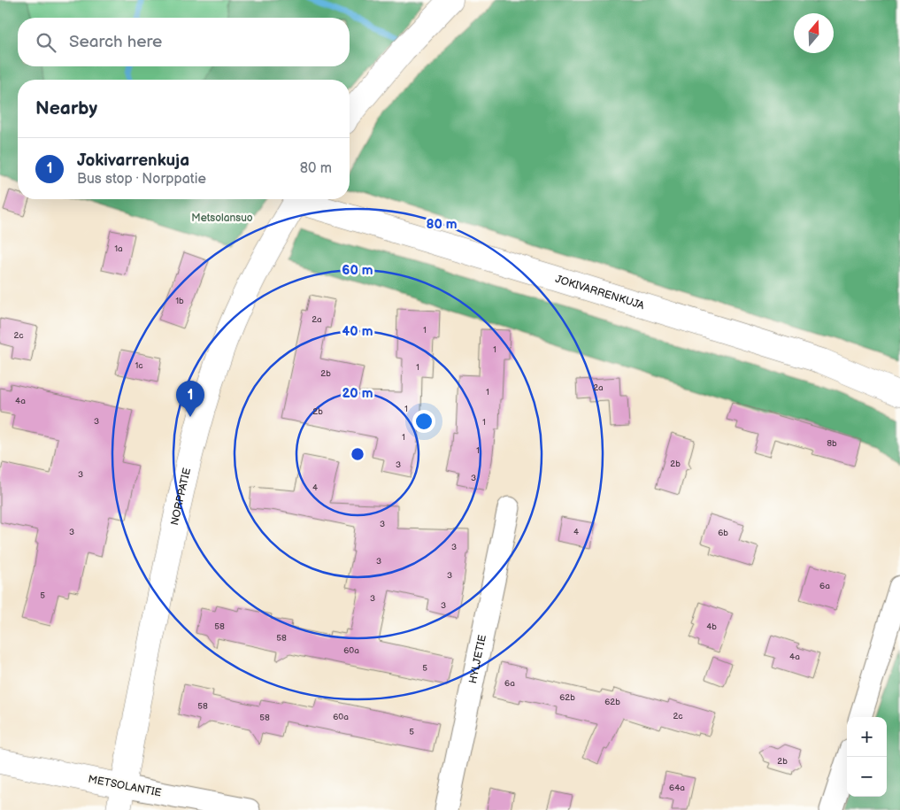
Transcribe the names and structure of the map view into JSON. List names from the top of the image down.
{
  "streets": {
    "street": [
      "JOKIVARRENKUJA",
      "NORPPATIE",
      "HYLJETIE",
      "METSOLANTIE"
    ]
  },
  "crossings": [
    ["NORPPATIE", "METSOLANTIE"]
  ],
  "parks": ["Metsolansuo"],
  "house_numbers": [
    "1a",
    "1b",
    "2a",
    "1",
    "2c",
    "1",
    "1c",
    "1",
    "2b",
    "2a",
    "1",
    "4a",
    "1",
    "2b",
    "3",
    "1",
    "1",
    "8b",
    "1",
    "2b",
    "3",
    "3",
    "3",
    "4",
    "3",
    "3",
    "4",
    "6b",
    "3",
    "3",
    "3",
    "6a",
    "5",
    "3",
    "3",
    "58",
    "4b",
    "58",
    "60a",
    "4a",
    "5",
    "6a",
    "62b",
    "62b",
    "58",
    "2c",
    "60a",
    "58",
    "5",
    "2b",
    "64a"
  ],
  "north": "top",
  "page": {
    "search": "Search here",
    "heading": "Nearby",
    "list": [
      {
        "mark": "1",
        "name": "Jokivarrenkuja",
        "note": "Bus stop · Norppatie",
        "value": "80 m"
      }
    ],
    "pins": "1",
    "map_buttons": ["+", "−"]
  },
  "rings": [
    "80 m",
    "60 m",
    "40 m",
    "20 m"
  ]
}
